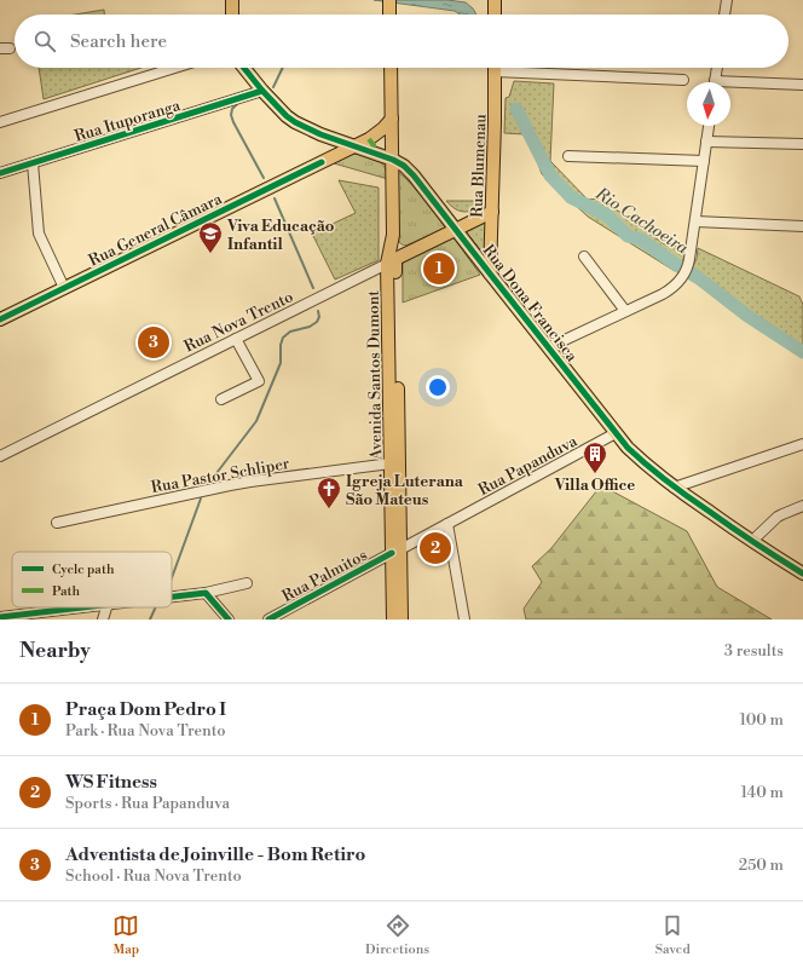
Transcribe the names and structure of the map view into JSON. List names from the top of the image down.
{
  "streets": {
    "main road": [
      "Rua Blumenau",
      "Rua General Câmara",
      "Rua Dona Francisca",
      "Rua Nova Trento",
      "Avenida Santos Dumont"
    ],
    "street": [
      "Rua Ituporanga",
      "Rua Papanduva",
      "Rua Pastor Schliper",
      "Rua Palmitos"
    ]
  },
  "crossings": [
    ["Rua Ituporanga", "Rua Dona Francisca"],
    ["Rua Blumenau", "Rua Dona Francisca"],
    ["Rua Blumenau", "Rua Nova Trento"],
    ["Rua General Câmara", "Rua Dona Francisca"],
    ["Rua General Câmara", "Avenida Santos Dumont"],
    ["Rua Dona Francisca", "Rua Nova Trento"],
    ["Rua Dona Francisca", "Avenida Santos Dumont"],
    ["Rua Dona Francisca", "Rua Papanduva"],
    ["Rua Nova Trento", "Avenida Santos Dumont"],
    ["Avenida Santos Dumont", "Rua Papanduva"],
    ["Avenida Santos Dumont", "Rua Pastor Schliper"],
    ["Avenida Santos Dumont", "Rua Palmitos"],
    ["Rua Papanduva", "Rua Palmitos"]
  ],
  "water": ["Rio Cachoeira"],
  "places": {
    "school or university": ["Viva Educação Infantil"],
    "building": ["Villa Office"],
    "church": ["Igreja Luterana São Mateus"]
  },
  "legend": ["Cycle path", "Path"],
  "north": "bottom",
  "page": {
    "search": "Search here",
    "pins": ["1", "3", "2"],
    "heading": ["Nearby", "3 results"],
    "list": [
      {
        "mark": "1",
        "name": "Praça Dom Pedro I",
        "note": "Park · Rua Nova Trento",
        "value": "100 m"
      },
      {
        "mark": "2",
        "name": "WS Fitness",
        "note": "Sports · Rua Papanduva",
        "value": "140 m"
      },
      {
        "mark": "3",
        "name": "Adventista de Joinville - Bom Retiro",
        "note": "School · Rua Nova Trento",
        "value": "250 m"
      }
    ],
    "nav": ["Map", "Directions", "Saved"]
  }
}
